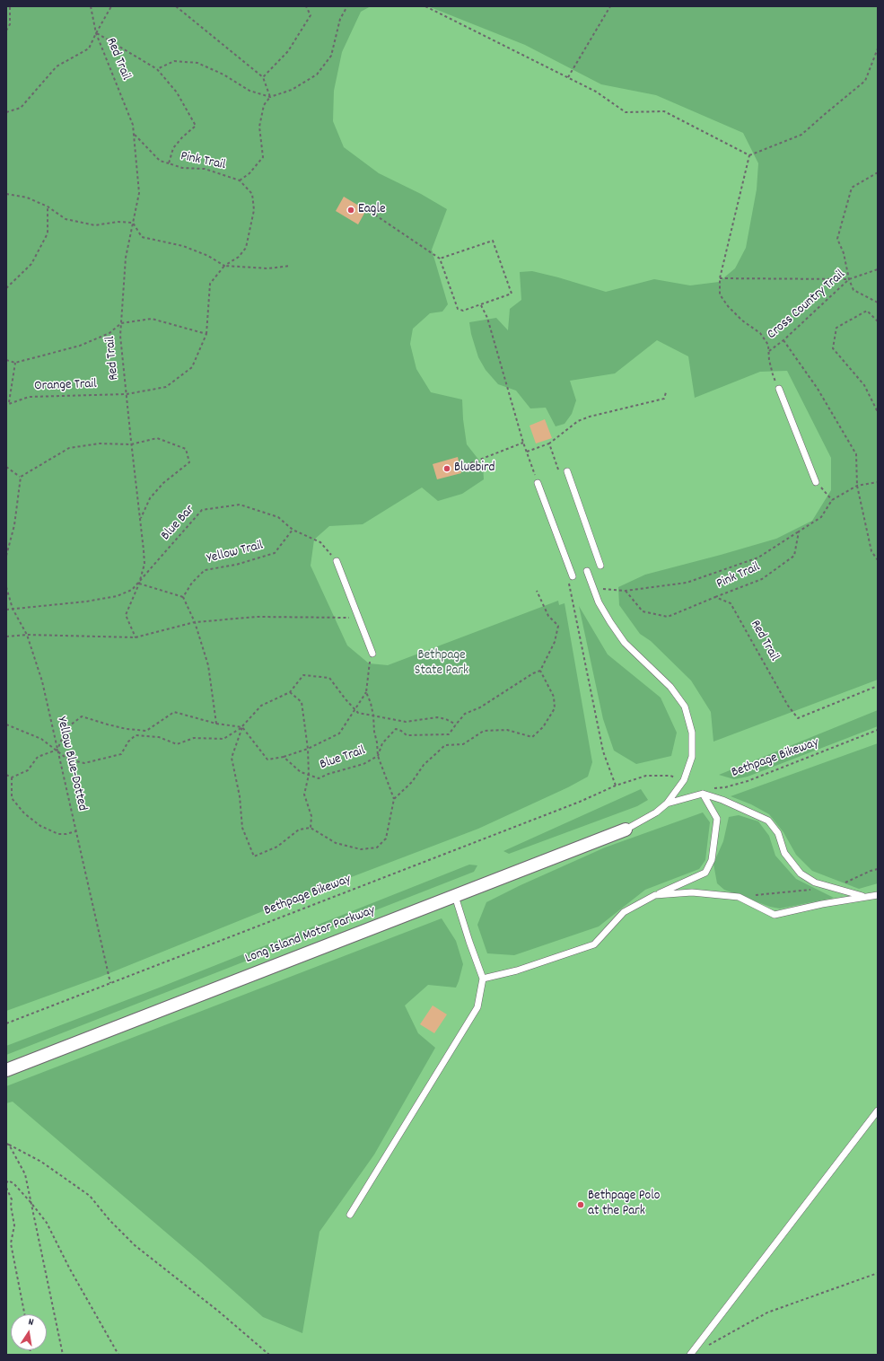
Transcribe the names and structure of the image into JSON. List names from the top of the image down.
{
  "streets": {
    "street": ["Long Island Motor Parkway"],
    "path": [
      "Red Trail",
      "Pink Trail",
      "Cross Country Trail",
      "Orange Trail",
      "Blue Bar",
      "Yellow Trail",
      "Blue Trail",
      "Bethpage Bikeway",
      "Yellow Blue-Dotted"
    ]
  },
  "crossings": [
    ["Red Trail", "Pink Trail"],
    ["Red Trail", "Orange Trail"],
    ["Red Trail", "Blue Bar"],
    ["Pink Trail", "Orange Trail"],
    ["Blue Bar", "Yellow Trail"]
  ],
  "parks": ["Bethpage State Park"],
  "places": ["Eagle", "Bluebird", "Bethpage Polo at the Park"],
  "north": "top"
}
